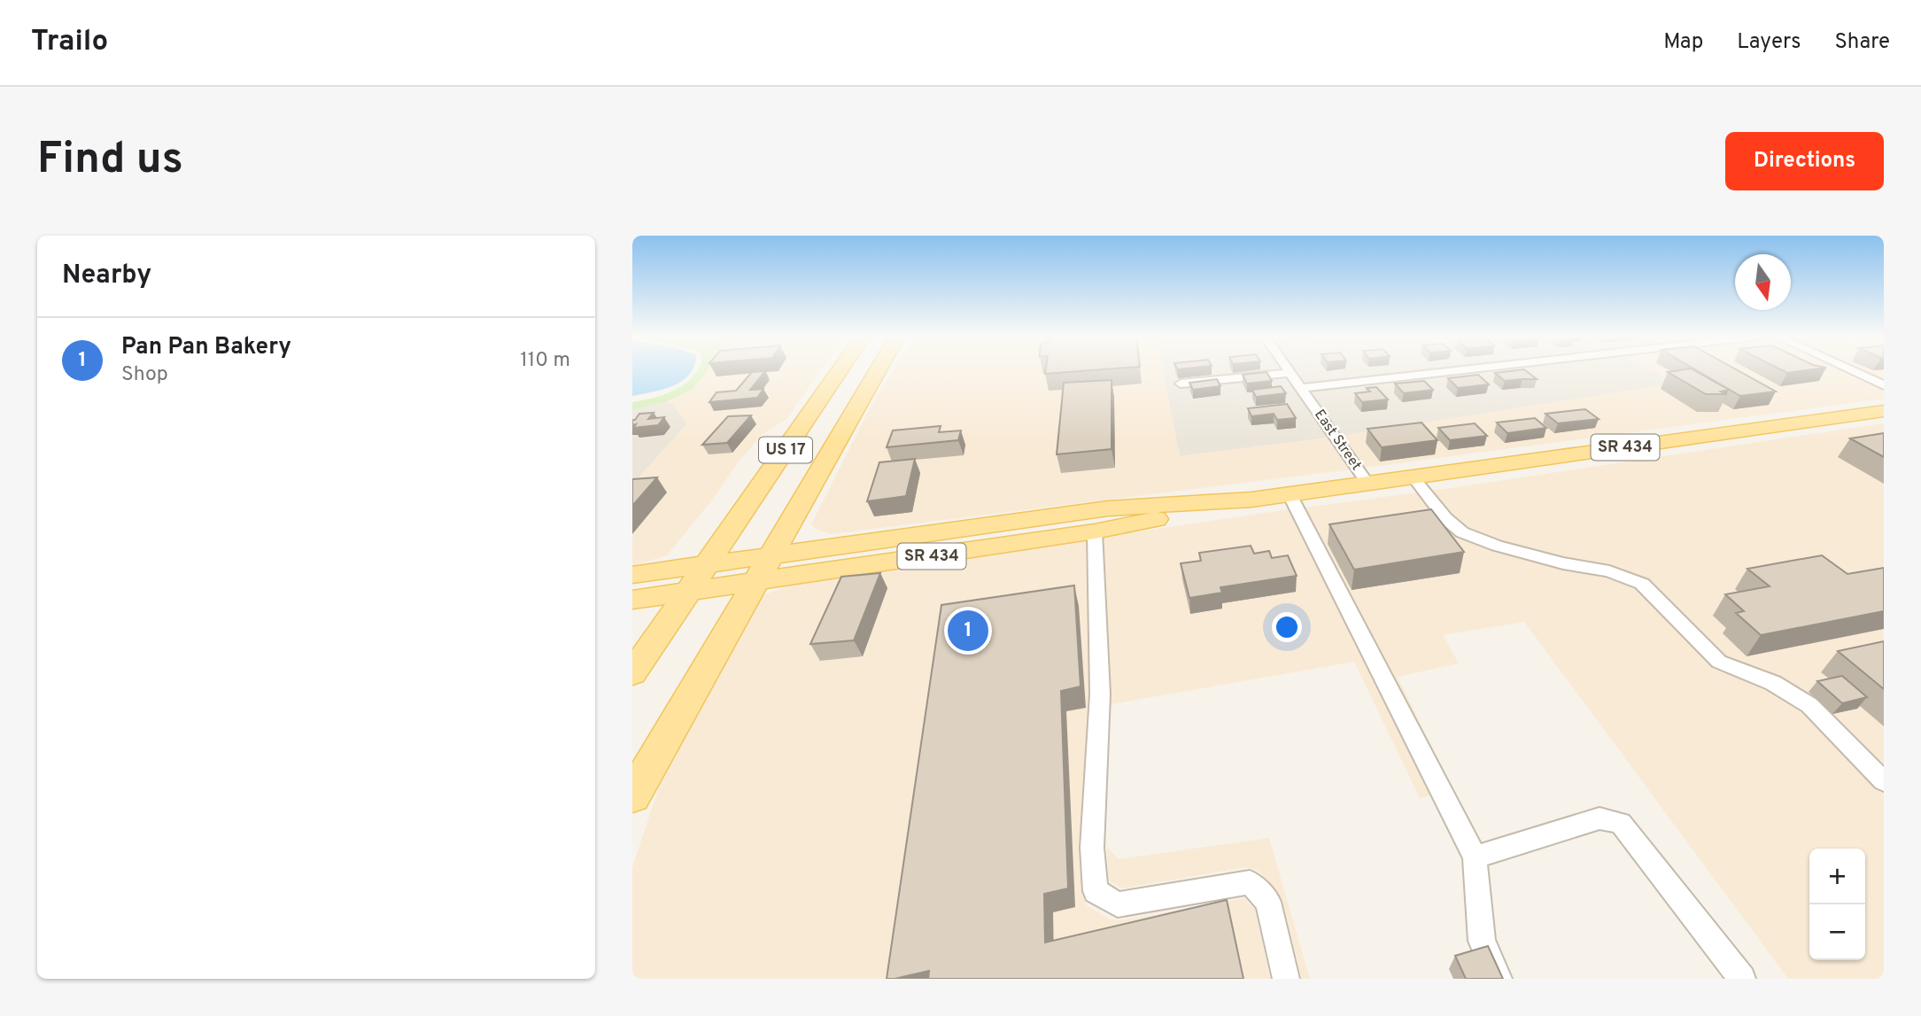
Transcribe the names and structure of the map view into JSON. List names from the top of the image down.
{
  "streets": {
    "main road": ["SR 434", "US 17"],
    "street": ["East Street"]
  },
  "crossings": [
    ["East Street", "SR 434"],
    ["SR 434", "US 17"]
  ],
  "north": "bottom",
  "page": {
    "header": "Trailo",
    "nav": ["Map", "Layers", "Share"],
    "buttons": "Directions",
    "title": "Find us",
    "heading": "Nearby",
    "list": [
      {
        "mark": "1",
        "name": "Pan Pan Bakery",
        "note": "Shop",
        "value": "110 m"
      }
    ],
    "pins": "1",
    "map_buttons": ["+", "−"]
  }
}
